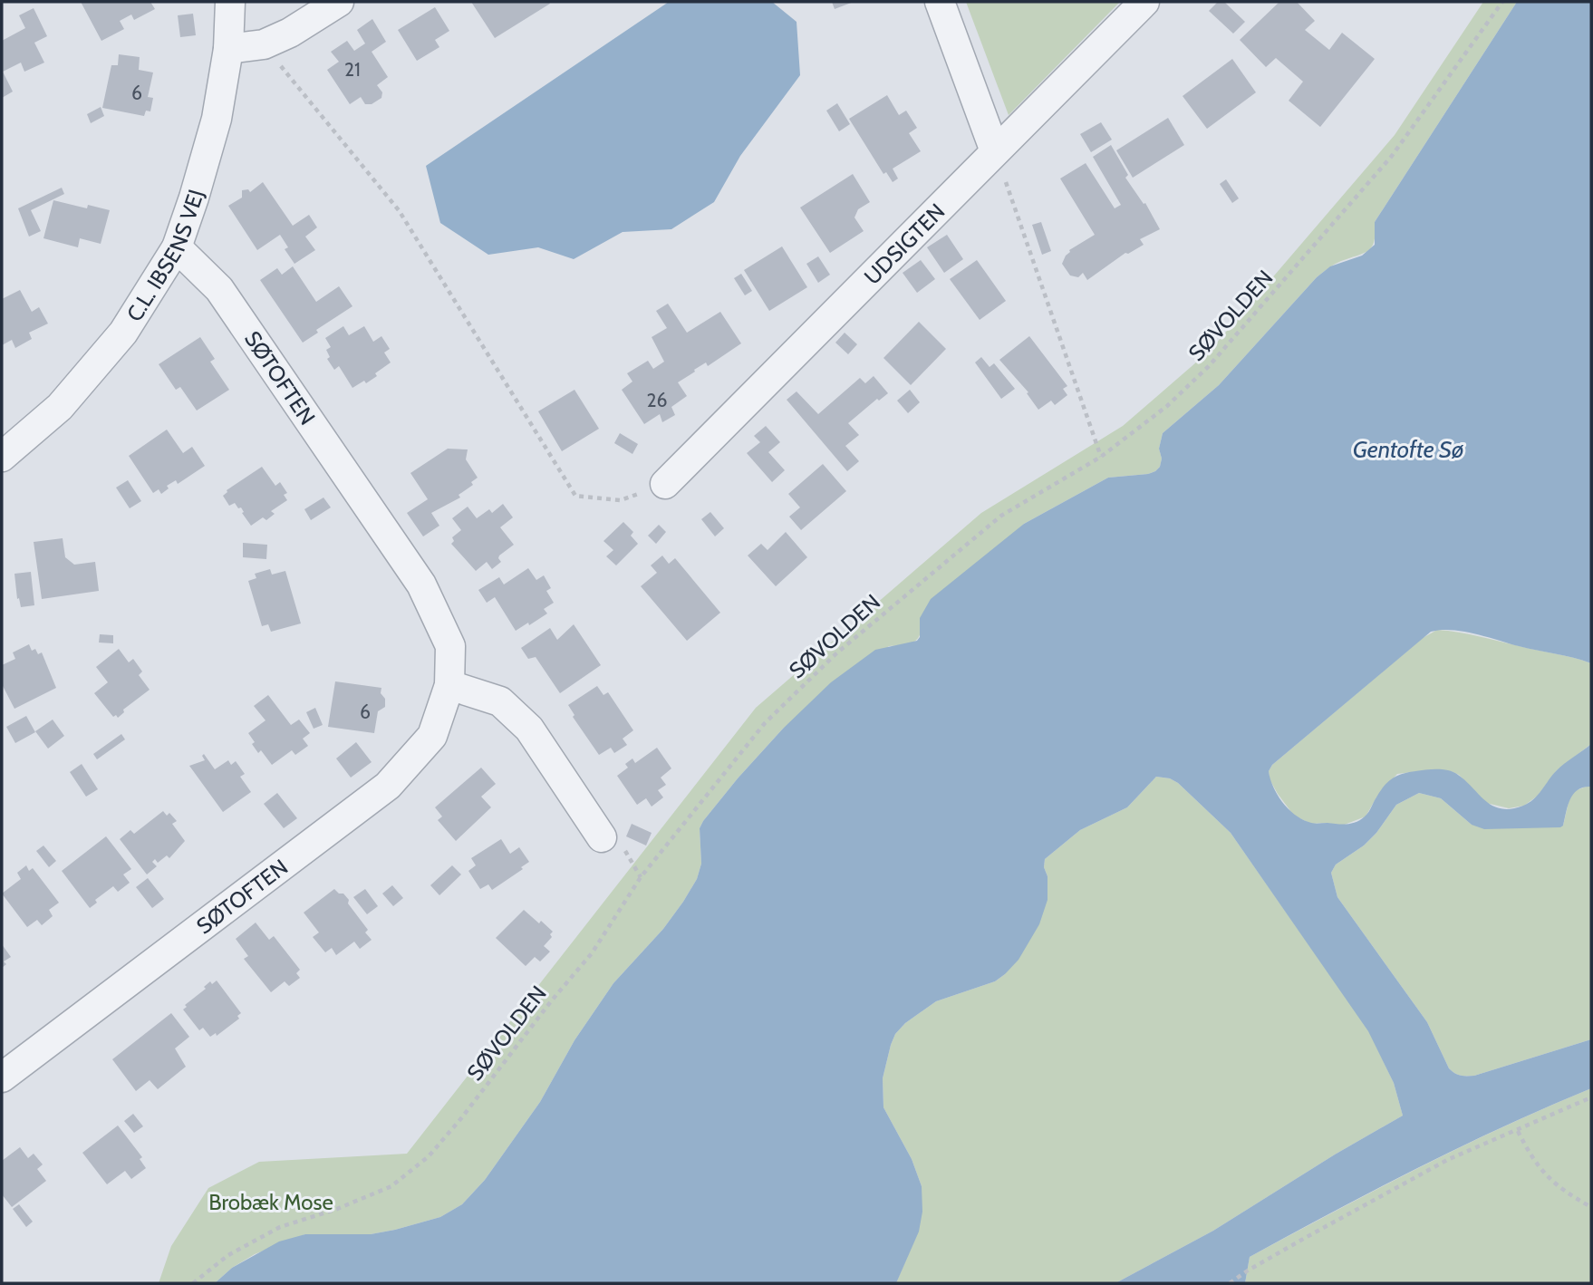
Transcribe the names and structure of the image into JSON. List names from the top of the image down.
{
  "streets": {
    "street": ["UDSIGTEN", "C.L. IBSENS VEJ", "SØTOFTEN"],
    "path": ["SØVOLDEN"]
  },
  "crossings": [
    ["C.L. IBSENS VEJ", "SØTOFTEN"]
  ],
  "water": ["Gentofte Sø"],
  "parks": ["Brobæk Mose"],
  "house_numbers": [
    "21",
    "6",
    "26",
    "6"
  ]
}
